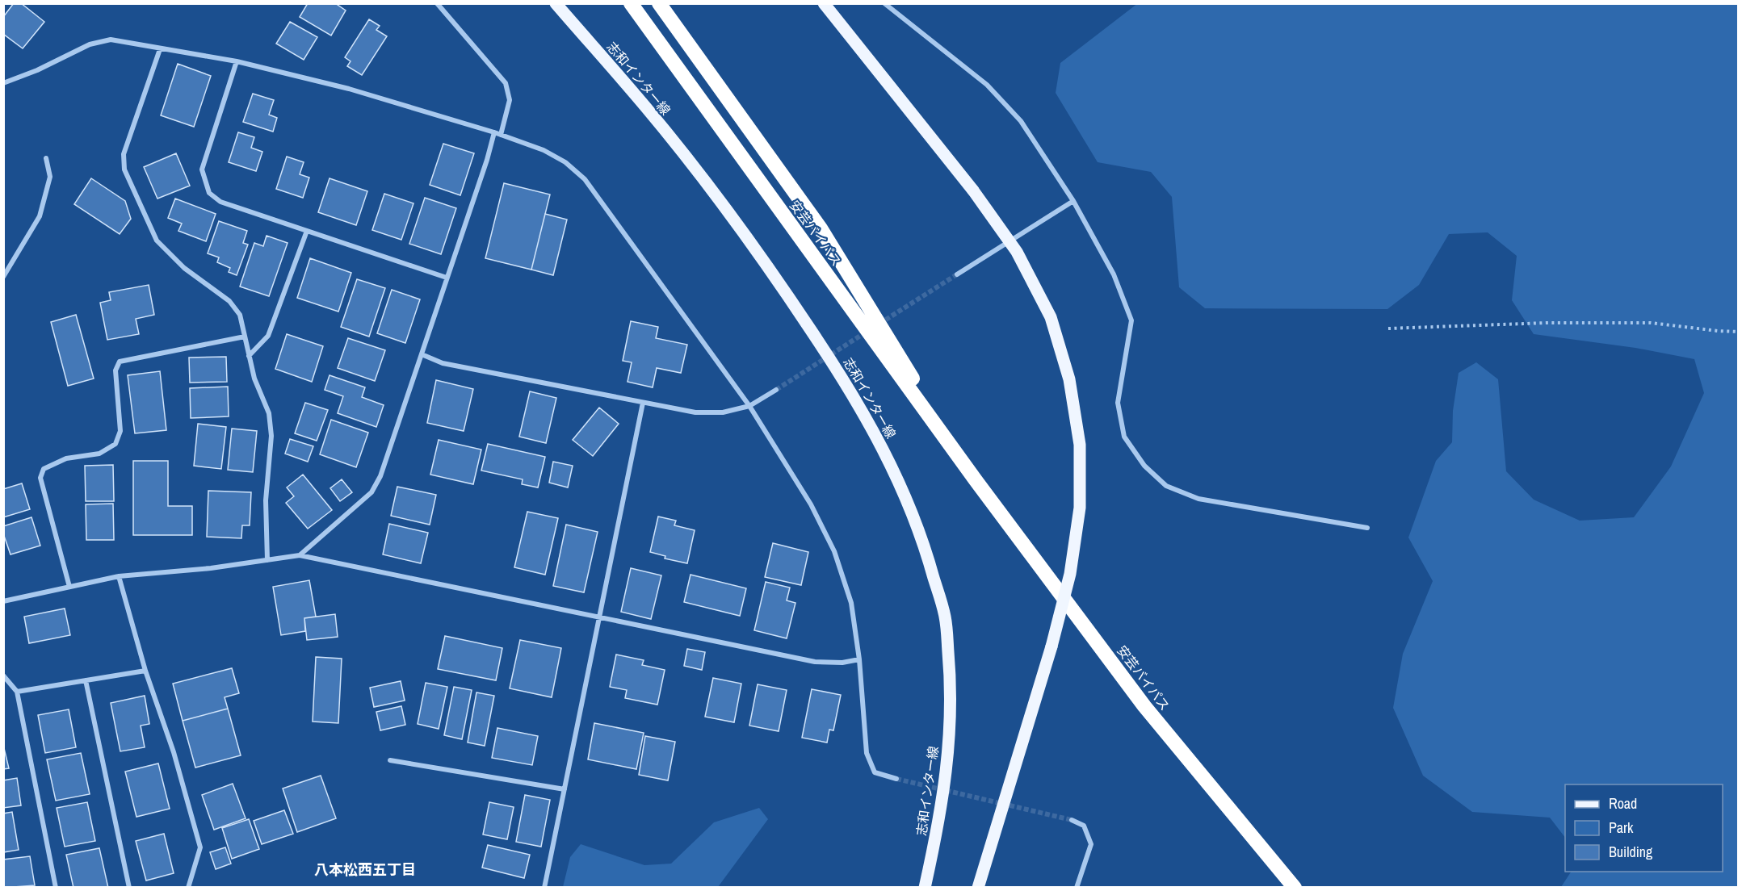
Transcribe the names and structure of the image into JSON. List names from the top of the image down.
{
  "streets": {
    "highway": ["安芸バイパス"],
    "main road": ["志和インター線"]
  },
  "districts": ["八本松西五丁目"],
  "legend": ["Road", "Park", "Building"]
}
